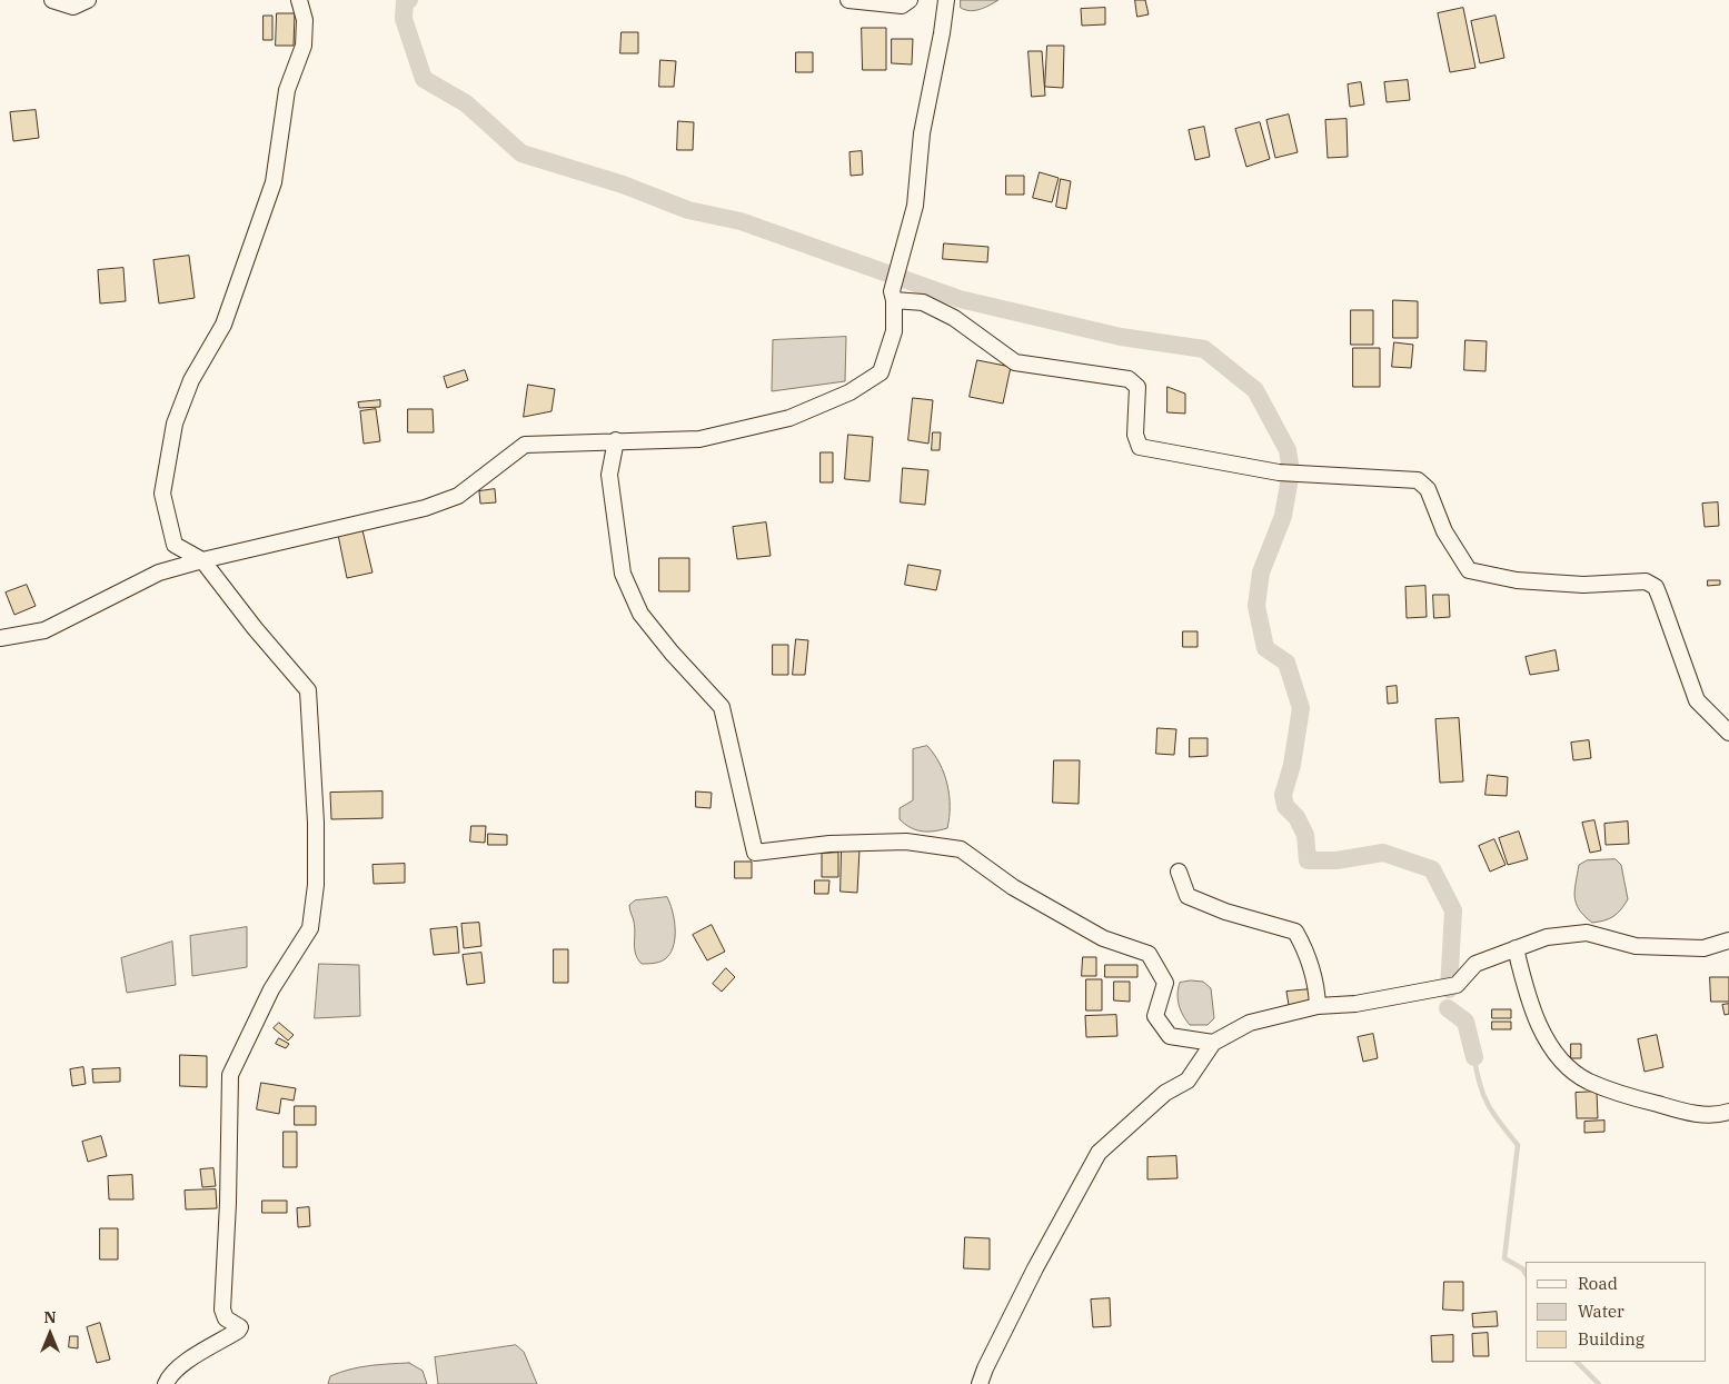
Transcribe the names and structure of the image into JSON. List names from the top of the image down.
{
  "legend": ["Road", "Water", "Building"],
  "north": "top"
}
